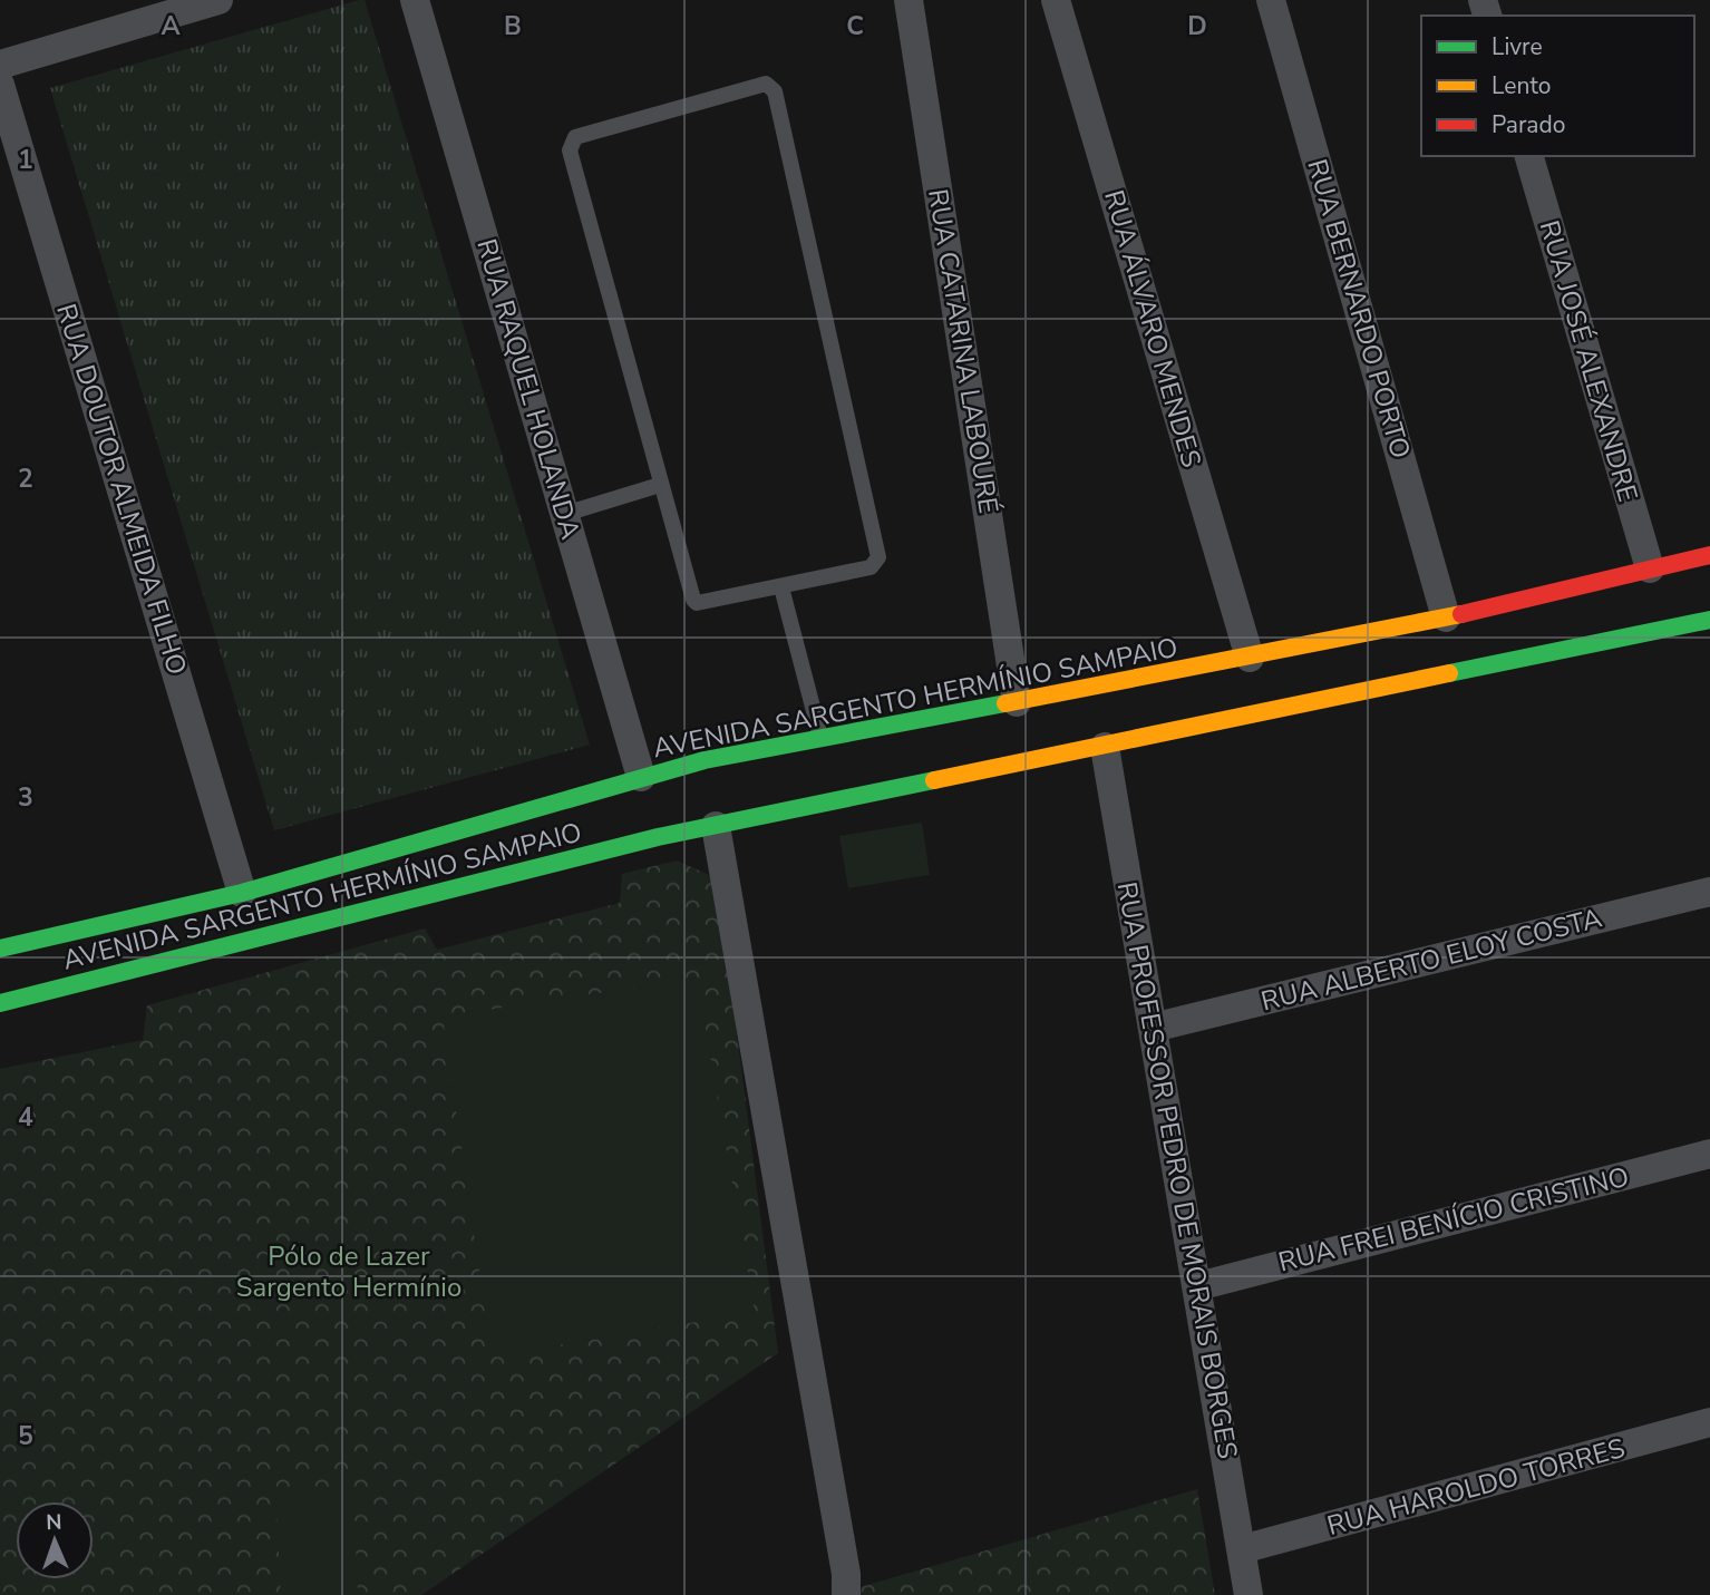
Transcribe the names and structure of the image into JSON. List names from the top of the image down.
{
  "streets": {
    "main road": ["AVENIDA SARGENTO HERMÍNIO SAMPAIO"],
    "street": [
      "RUA BERNARDO PORTO",
      "RUA ÁLVARO MENDES",
      "RUA CATARINA LABOURÉ",
      "RUA JOSÉ ALEXANDRE",
      "RUA RAQUEL HOLANDA",
      "RUA DOUTOR ALMEIDA FILHO",
      "RUA ALBERTO ELOY COSTA",
      "RUA PROFESSOR PEDRO DE MORAIS BORGES",
      "RUA FREI BENÍCIO CRISTINO",
      "RUA HAROLDO TORRES"
    ]
  },
  "crossings": [
    ["RUA BERNARDO PORTO", "AVENIDA SARGENTO HERMÍNIO SAMPAIO"],
    ["RUA ÁLVARO MENDES", "AVENIDA SARGENTO HERMÍNIO SAMPAIO"],
    ["RUA CATARINA LABOURÉ", "AVENIDA SARGENTO HERMÍNIO SAMPAIO"],
    ["RUA JOSÉ ALEXANDRE", "AVENIDA SARGENTO HERMÍNIO SAMPAIO"],
    ["RUA RAQUEL HOLANDA", "AVENIDA SARGENTO HERMÍNIO SAMPAIO"],
    ["RUA DOUTOR ALMEIDA FILHO", "AVENIDA SARGENTO HERMÍNIO SAMPAIO"],
    ["AVENIDA SARGENTO HERMÍNIO SAMPAIO", "RUA PROFESSOR PEDRO DE MORAIS BORGES"],
    ["RUA ALBERTO ELOY COSTA", "RUA PROFESSOR PEDRO DE MORAIS BORGES"],
    ["RUA PROFESSOR PEDRO DE MORAIS BORGES", "RUA FREI BENÍCIO CRISTINO"],
    ["RUA PROFESSOR PEDRO DE MORAIS BORGES", "RUA HAROLDO TORRES"]
  ],
  "parks": ["Pólo de Lazer Sargento Hermínio"],
  "legend": ["Livre", "Lento", "Parado"],
  "north": "top",
  "grid": {
    "columns": [
      "A",
      "B",
      "C",
      "D"
    ],
    "rows": [
      "1",
      "2",
      "3",
      "4",
      "5"
    ]
  }
}
